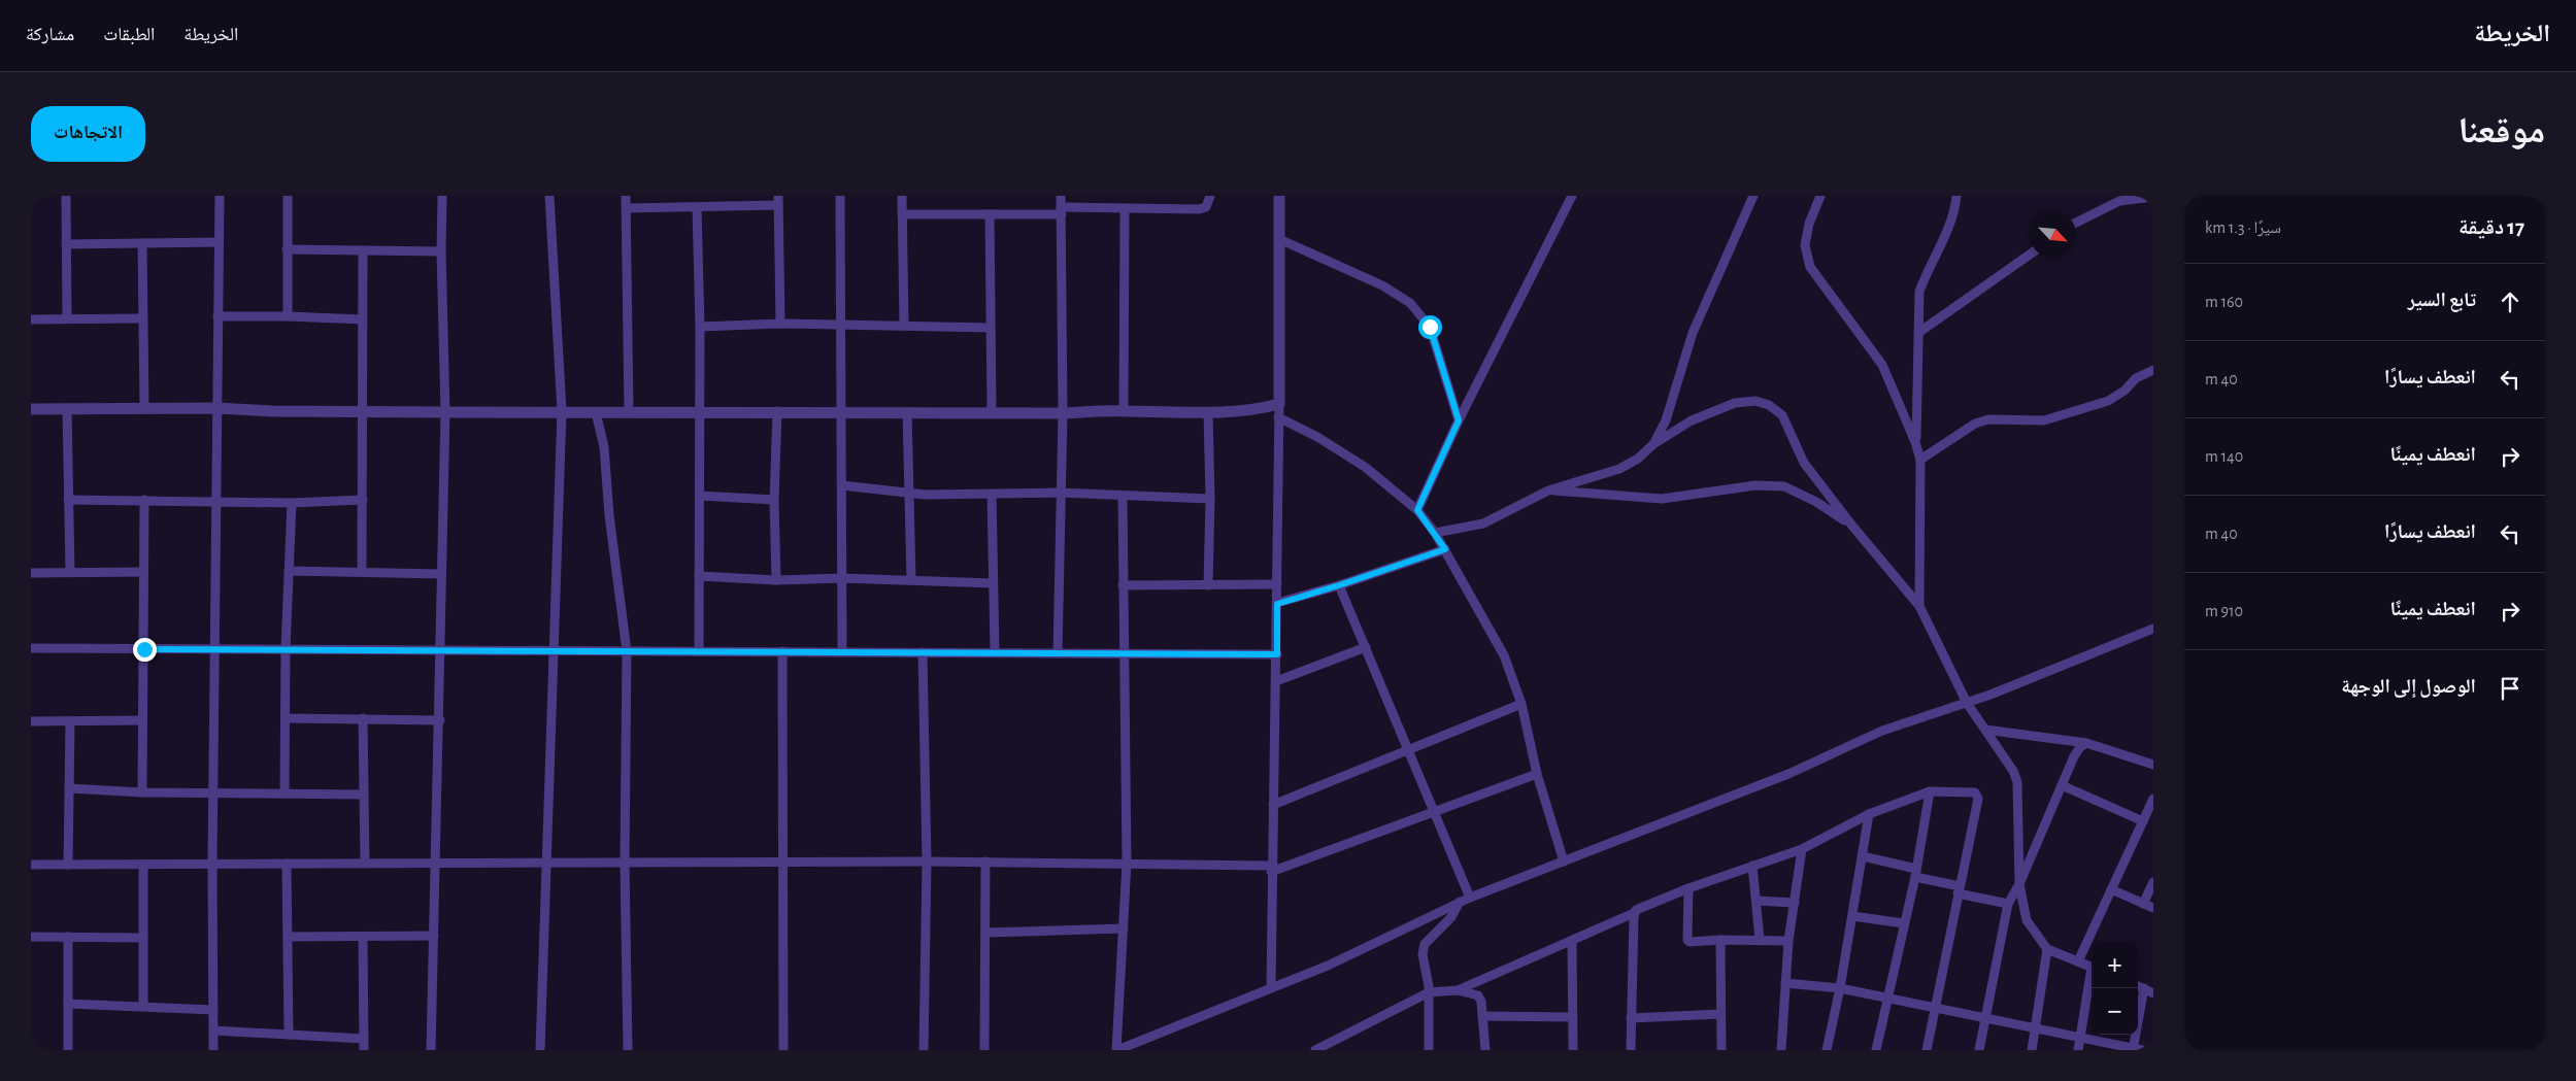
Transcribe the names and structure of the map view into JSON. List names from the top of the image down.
{
  "north": "bottom right",
  "page": {
    "header": "الخريطة",
    "nav": ["الخريطة", "الطبقات", "مشاركة"],
    "title": "موقعنا",
    "buttons": "الاتجاهات",
    "heading": ["17 دقيقة", "سيرًا · 1.3 km"],
    "list": [
      ["تابع السير", "160 m"],
      ["انعطف يسارًا", "40 m"],
      ["انعطف يمينًا", "140 m"],
      ["انعطف يسارًا", "40 m"],
      ["انعطف يمينًا", "910 m"],
      "الوصول إلى الوجهة"
    ],
    "map_buttons": ["+", "−"]
  }
}
